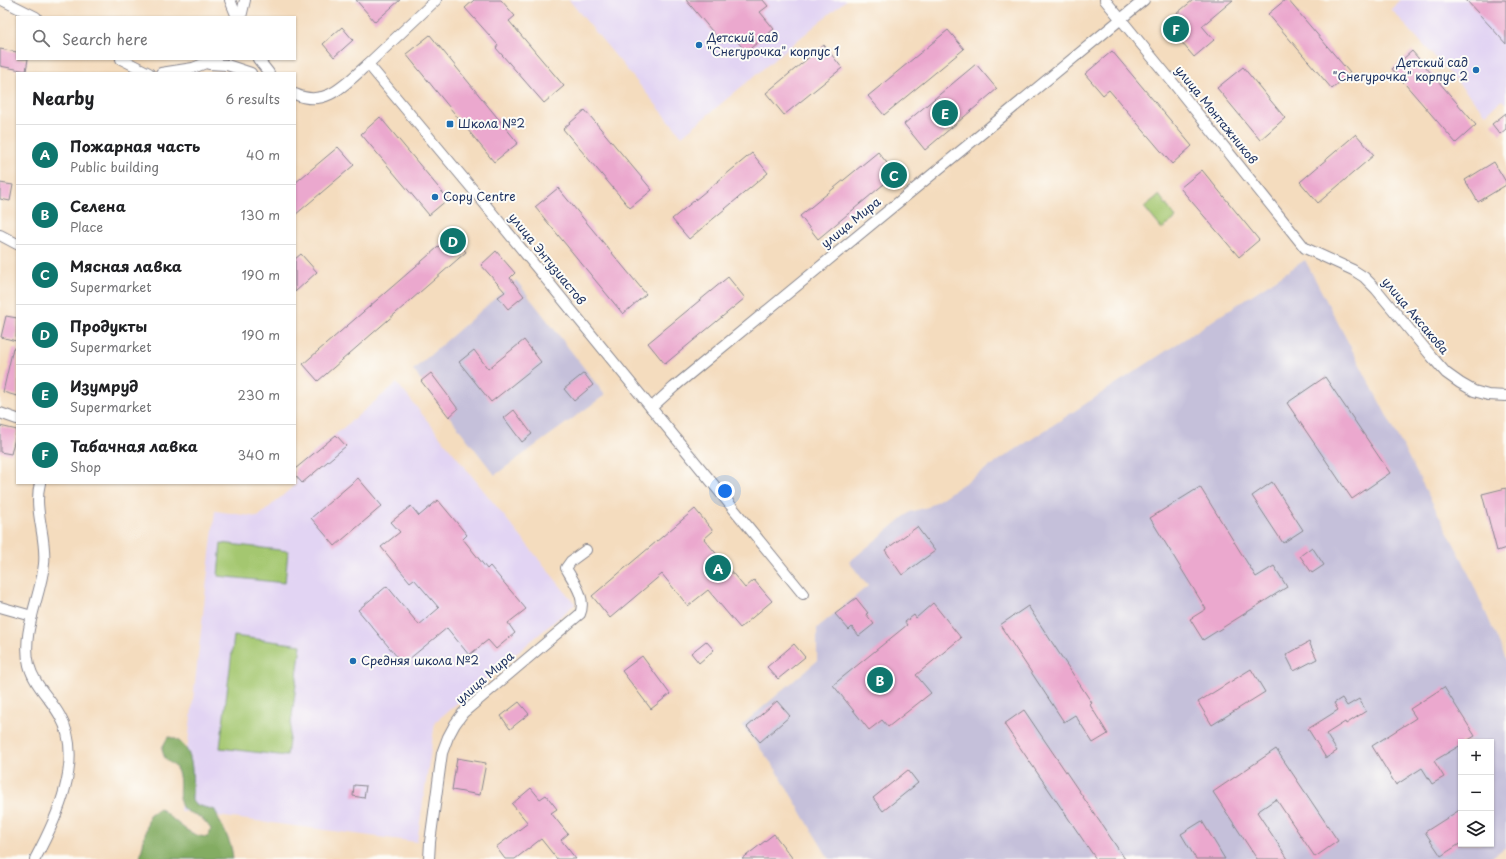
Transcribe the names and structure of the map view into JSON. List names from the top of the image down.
{
  "streets": {
    "street": [
      "улица Монтажников",
      "улица Мира",
      "улица Энтузиастов",
      "улица Аксакова"
    ]
  },
  "crossings": [
    ["улица Монтажников", "улица Мира"],
    ["улица Монтажников", "улица Аксакова"],
    ["улица Мира", "улица Энтузиастов"]
  ],
  "places": {
    "other": [
      "Детский сад \"Снегурочка\" корпус 1",
      "Детский сад \"Снегурочка\" корпус 2",
      "Copy Centre",
      "Средняя школа №2"
    ],
    "transit": ["Школа №2"]
  },
  "page": {
    "pins": [
      "F",
      "E",
      "C",
      "D",
      "A",
      "B"
    ],
    "search": "Search here",
    "heading": ["Nearby", "6 results"],
    "list": [
      {
        "mark": "A",
        "name": "Пожарная часть",
        "note": "Public building",
        "value": "40 m"
      },
      {
        "mark": "B",
        "name": "Селена",
        "note": "Place",
        "value": "130 m"
      },
      {
        "mark": "C",
        "name": "Мясная лавка",
        "note": "Supermarket",
        "value": "190 m"
      },
      {
        "mark": "D",
        "name": "Продукты",
        "note": "Supermarket",
        "value": "190 m"
      },
      {
        "mark": "E",
        "name": "Изумруд",
        "note": "Supermarket",
        "value": "230 m"
      },
      {
        "mark": "F",
        "name": "Табачная лавка",
        "note": "Shop",
        "value": "340 m"
      }
    ],
    "map_buttons": ["+", "−"]
  }
}
